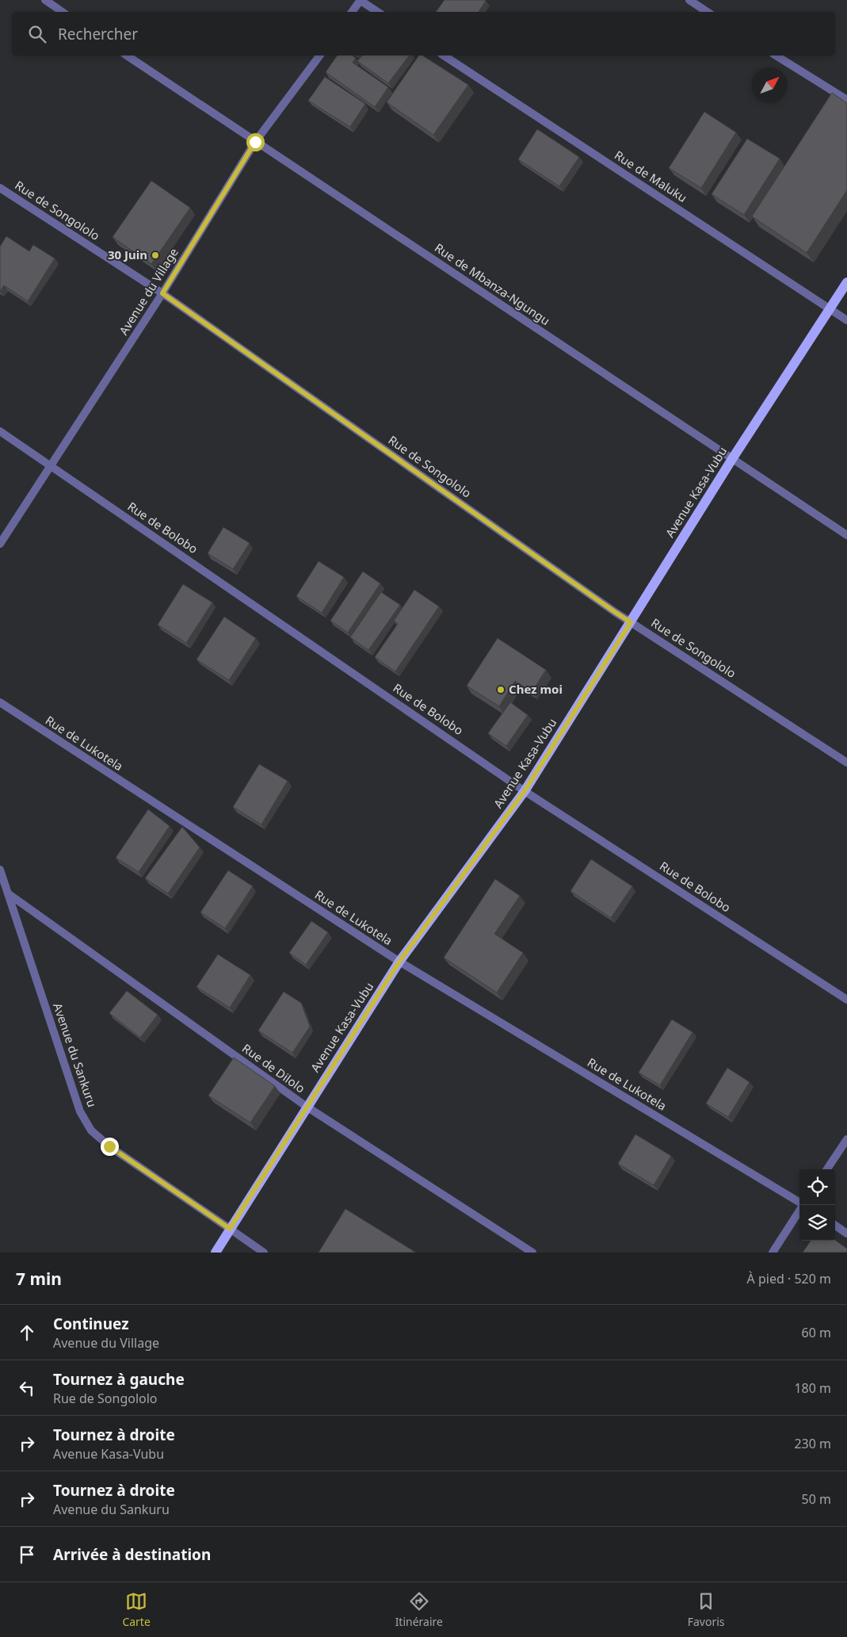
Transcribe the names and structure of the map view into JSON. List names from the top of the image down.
{
  "streets": {
    "main road": ["Avenue Kasa-Vubu"],
    "street": [
      "Rue de Maluku",
      "Rue de Songololo",
      "Rue de Mbanza-Ngungu",
      "Avenue du Village",
      "Rue de Bolobo",
      "Rue de Lukotela",
      "Avenue du Sankuru",
      "Rue de Dilolo"
    ]
  },
  "crossings": [
    ["Rue de Maluku", "Avenue Kasa-Vubu"],
    ["Rue de Songololo", "Avenue du Village"],
    ["Rue de Songololo", "Avenue Kasa-Vubu"],
    ["Rue de Mbanza-Ngungu", "Avenue du Village"],
    ["Rue de Mbanza-Ngungu", "Avenue Kasa-Vubu"],
    ["Avenue du Village", "Rue de Bolobo"],
    ["Avenue Kasa-Vubu", "Rue de Bolobo"],
    ["Avenue Kasa-Vubu", "Rue de Lukotela"],
    ["Avenue Kasa-Vubu", "Avenue du Sankuru"],
    ["Avenue Kasa-Vubu", "Rue de Dilolo"],
    ["Avenue du Sankuru", "Rue de Dilolo"]
  ],
  "places": ["30 Juin", "Chez moi"],
  "north": "top right",
  "page": {
    "search": "Rechercher",
    "heading": ["7 min", "À pied · 520 m"],
    "list": [
      ["Continuez", "Avenue du Village", "60 m"],
      ["Tournez à gauche", "Rue de Songololo", "180 m"],
      ["Tournez à droite", "Avenue Kasa-Vubu", "230 m"],
      ["Tournez à droite", "Avenue du Sankuru", "50 m"],
      "Arrivée à destination"
    ],
    "nav": ["Carte", "Itinéraire", "Favoris"]
  }
}
